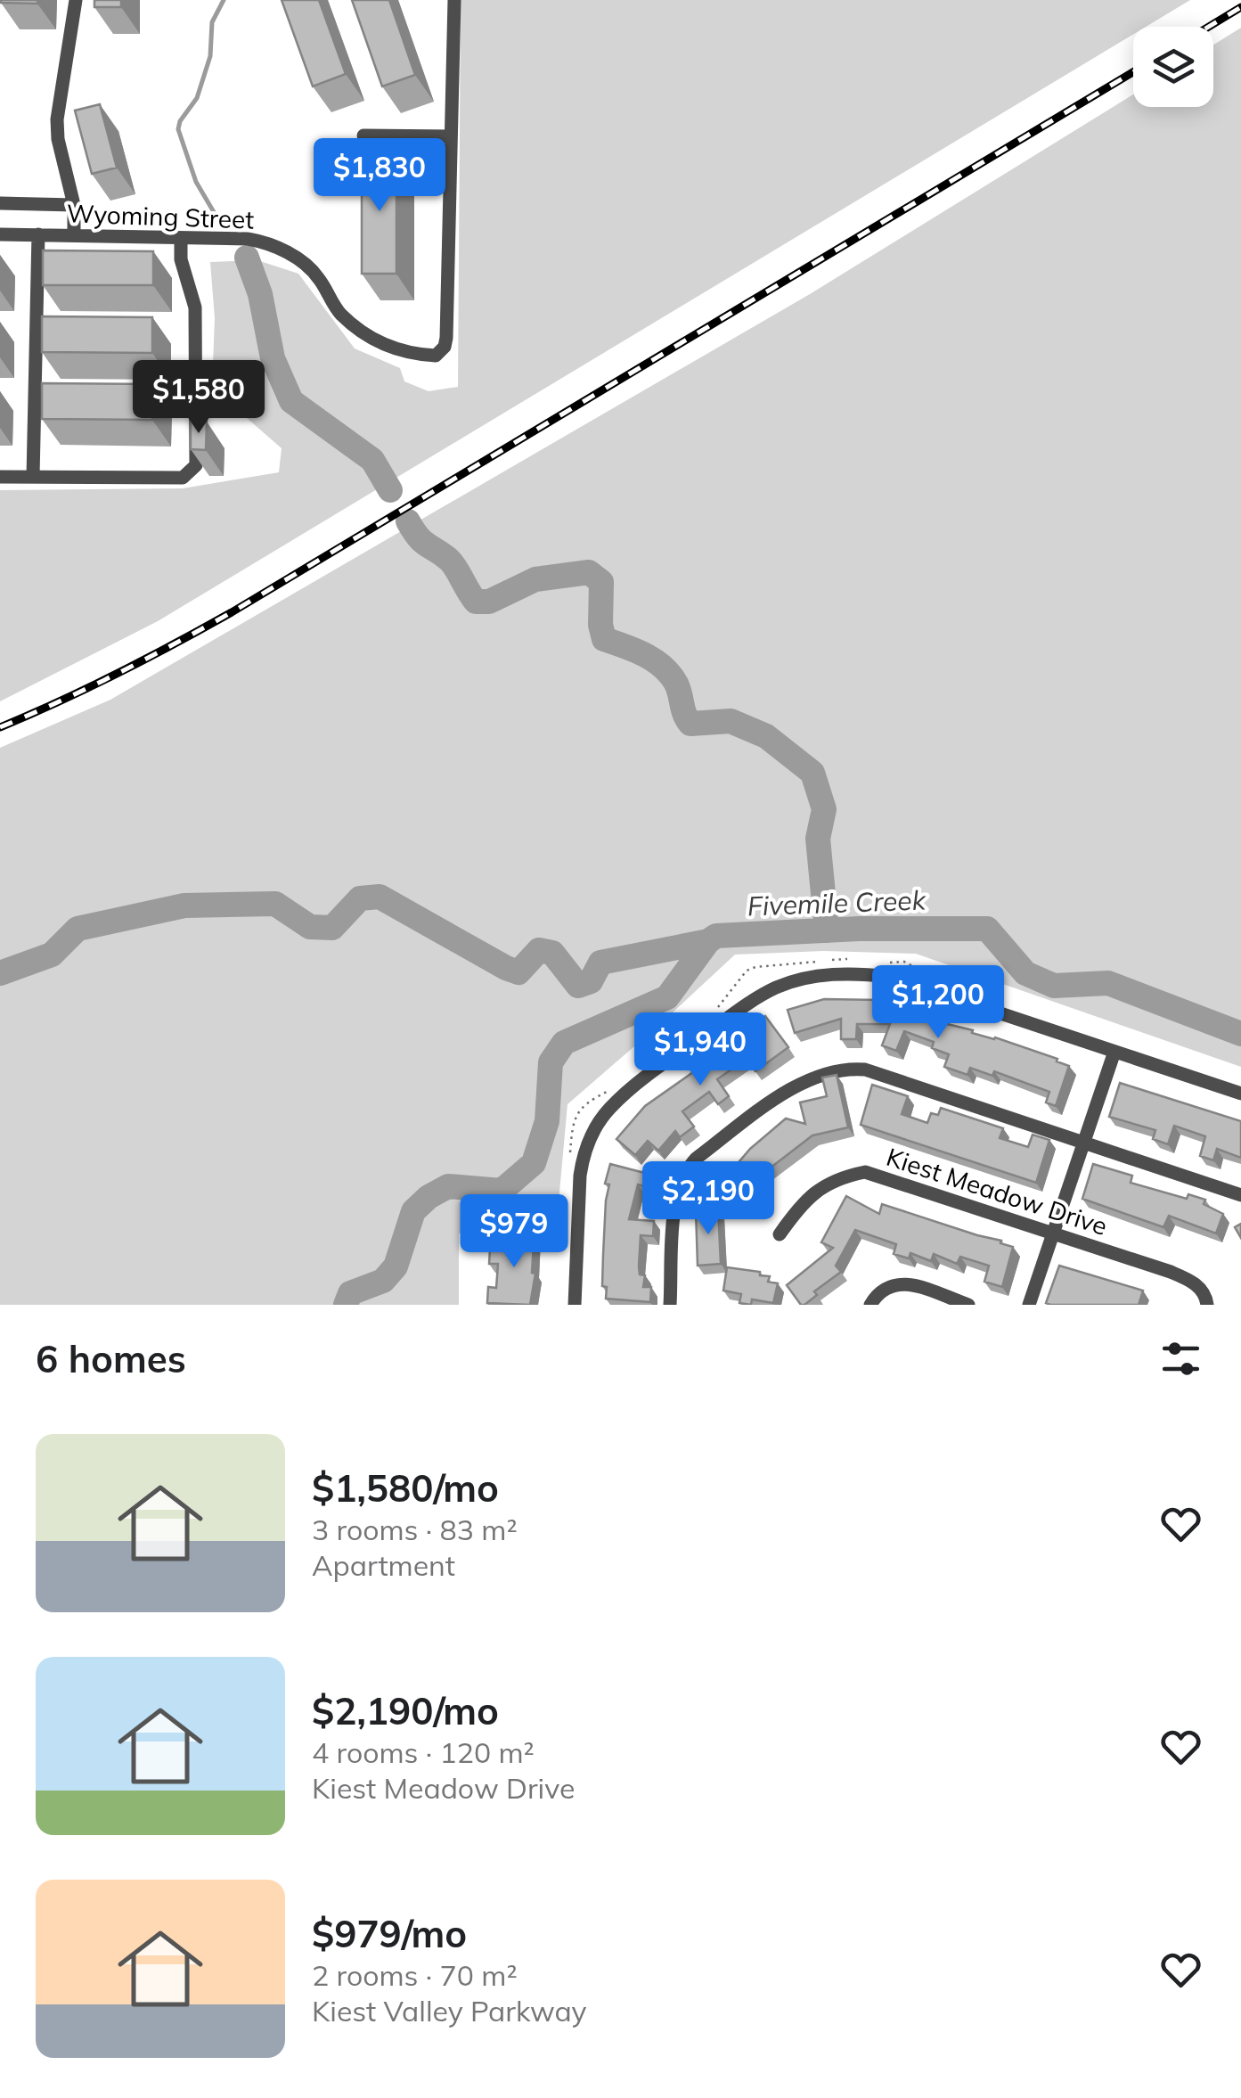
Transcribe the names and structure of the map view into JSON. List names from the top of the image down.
{
  "streets": {
    "street": ["Wyoming Street", "Kiest Meadow Drive"]
  },
  "water": ["Fivemile Creek"],
  "page": {
    "price": [
      "$1,830",
      "$1,580",
      "$1,200",
      "$1,940",
      "$2,190",
      "$979"
    ],
    "heading": "6 homes",
    "list": [
      {
        "name": "$1,580/mo",
        "note": "3 rooms · 83 m² · Apartment"
      },
      {
        "name": "$2,190/mo",
        "note": "4 rooms · 120 m² · Kiest Meadow Drive"
      },
      {
        "name": "$979/mo",
        "note": "2 rooms · 70 m² · Kiest Valley Parkway"
      }
    ]
  }
}
